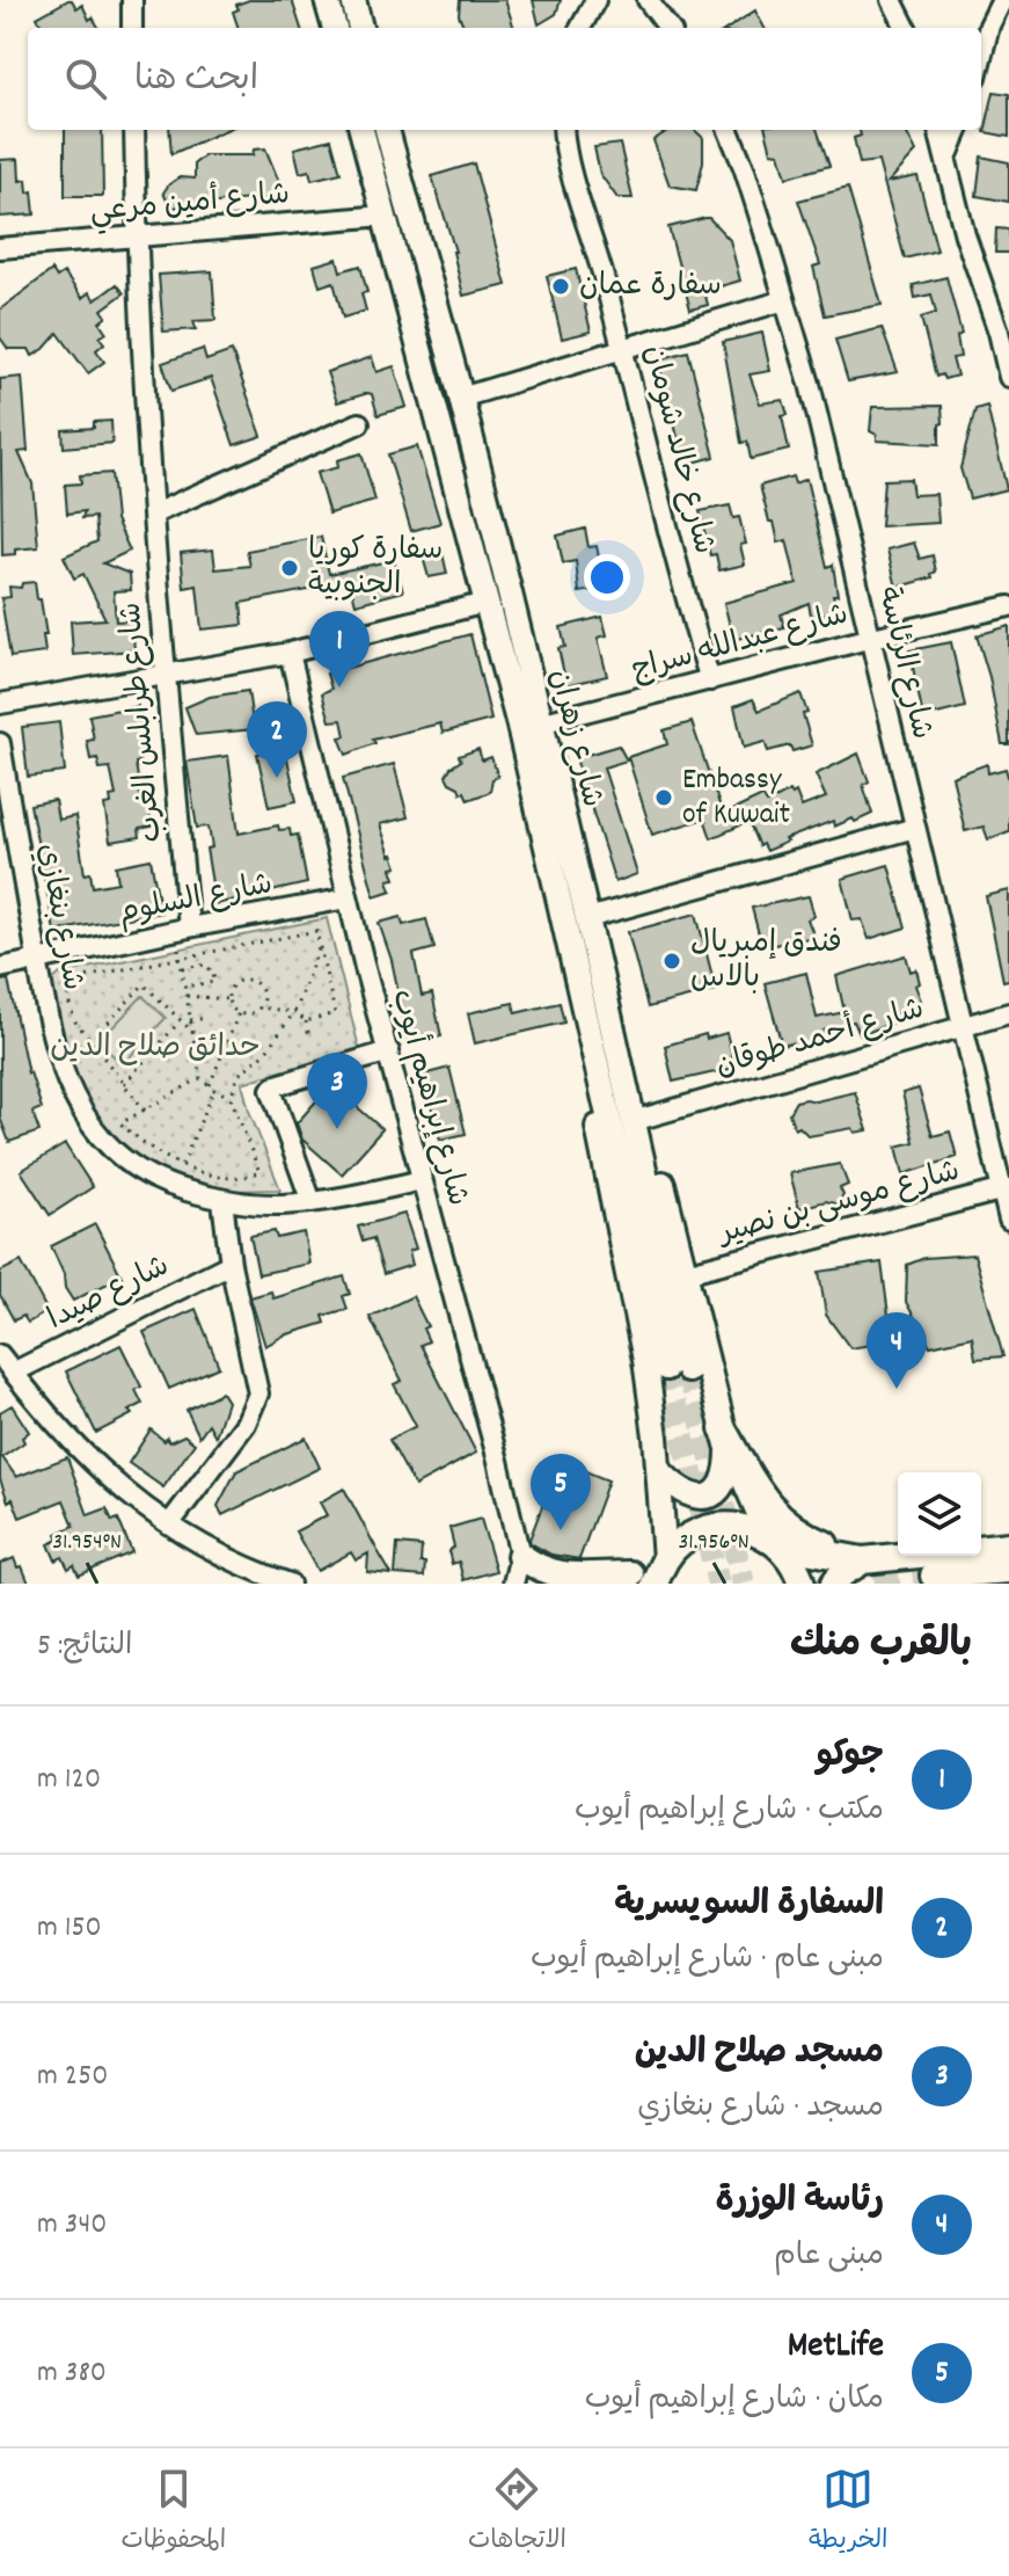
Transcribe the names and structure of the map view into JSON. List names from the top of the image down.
{
  "streets": {
    "main road": ["شارع زهران"],
    "street": [
      "شارع أمين مرعي",
      "شارع خالد شومان",
      "شارع عبدالله سراج",
      "شارع الرئاسة",
      "شارع طرابلس الغرب",
      "شارع السلوم",
      "شارع بنغازي",
      "شارع أحمد طوقان",
      "شارع إبراهيم أيوب",
      "شارع موسى بن نصير",
      "شارع صيدا"
    ]
  },
  "crossings": [
    ["شارع أمين مرعي", "شارع طرابلس الغرب"],
    ["شارع أمين مرعي", "شارع زهران"],
    ["شارع خالد شومان", "شارع عبدالله سراج"],
    ["شارع عبدالله سراج", "شارع الرئاسة"],
    ["شارع عبدالله سراج", "شارع زهران"],
    ["شارع الرئاسة", "شارع أحمد طوقان"],
    ["شارع الرئاسة", "شارع موسى بن نصير"],
    ["شارع طرابلس الغرب", "شارع السلوم"],
    ["شارع زهران", "شارع أحمد طوقان"],
    ["شارع السلوم", "شارع بنغازي"],
    ["شارع السلوم", "شارع إبراهيم أيوب"],
    ["شارع بنغازي", "شارع إبراهيم أيوب"]
  ],
  "parks": ["حدائق صلاح الدين"],
  "places": [
    "سفارة عمان",
    "سفارة كوريا الجنوبية",
    "Embassy of Kuwait",
    "فندق إمبريال بالاس"
  ],
  "page": {
    "search": "ابحث هنا",
    "pins": [
      "1",
      "2",
      "3",
      "4",
      "5"
    ],
    "heading": ["بالقرب منك", "النتائج: 5"],
    "list": [
      {
        "mark": "1",
        "name": "جوكو",
        "note": "مكتب · شارع إبراهيم أيوب",
        "value": "120 m"
      },
      {
        "mark": "2",
        "name": "السفارة السويسرية",
        "note": "مبنى عام · شارع إبراهيم أيوب",
        "value": "150 m"
      },
      {
        "mark": "3",
        "name": "مسجد صلاح الدين",
        "note": "مسجد · شارع بنغازي",
        "value": "250 m"
      },
      {
        "mark": "4",
        "name": "رئاسة الوزرة",
        "note": "مبنى عام",
        "value": "340 m"
      },
      {
        "mark": "5",
        "name": "MetLife",
        "note": "مكان · شارع إبراهيم أيوب",
        "value": "380 m"
      }
    ],
    "nav": ["الخريطة", "الاتجاهات", "المحفوظات"]
  },
  "coordinates": ["31.954°N", "31.956°N"]
}
